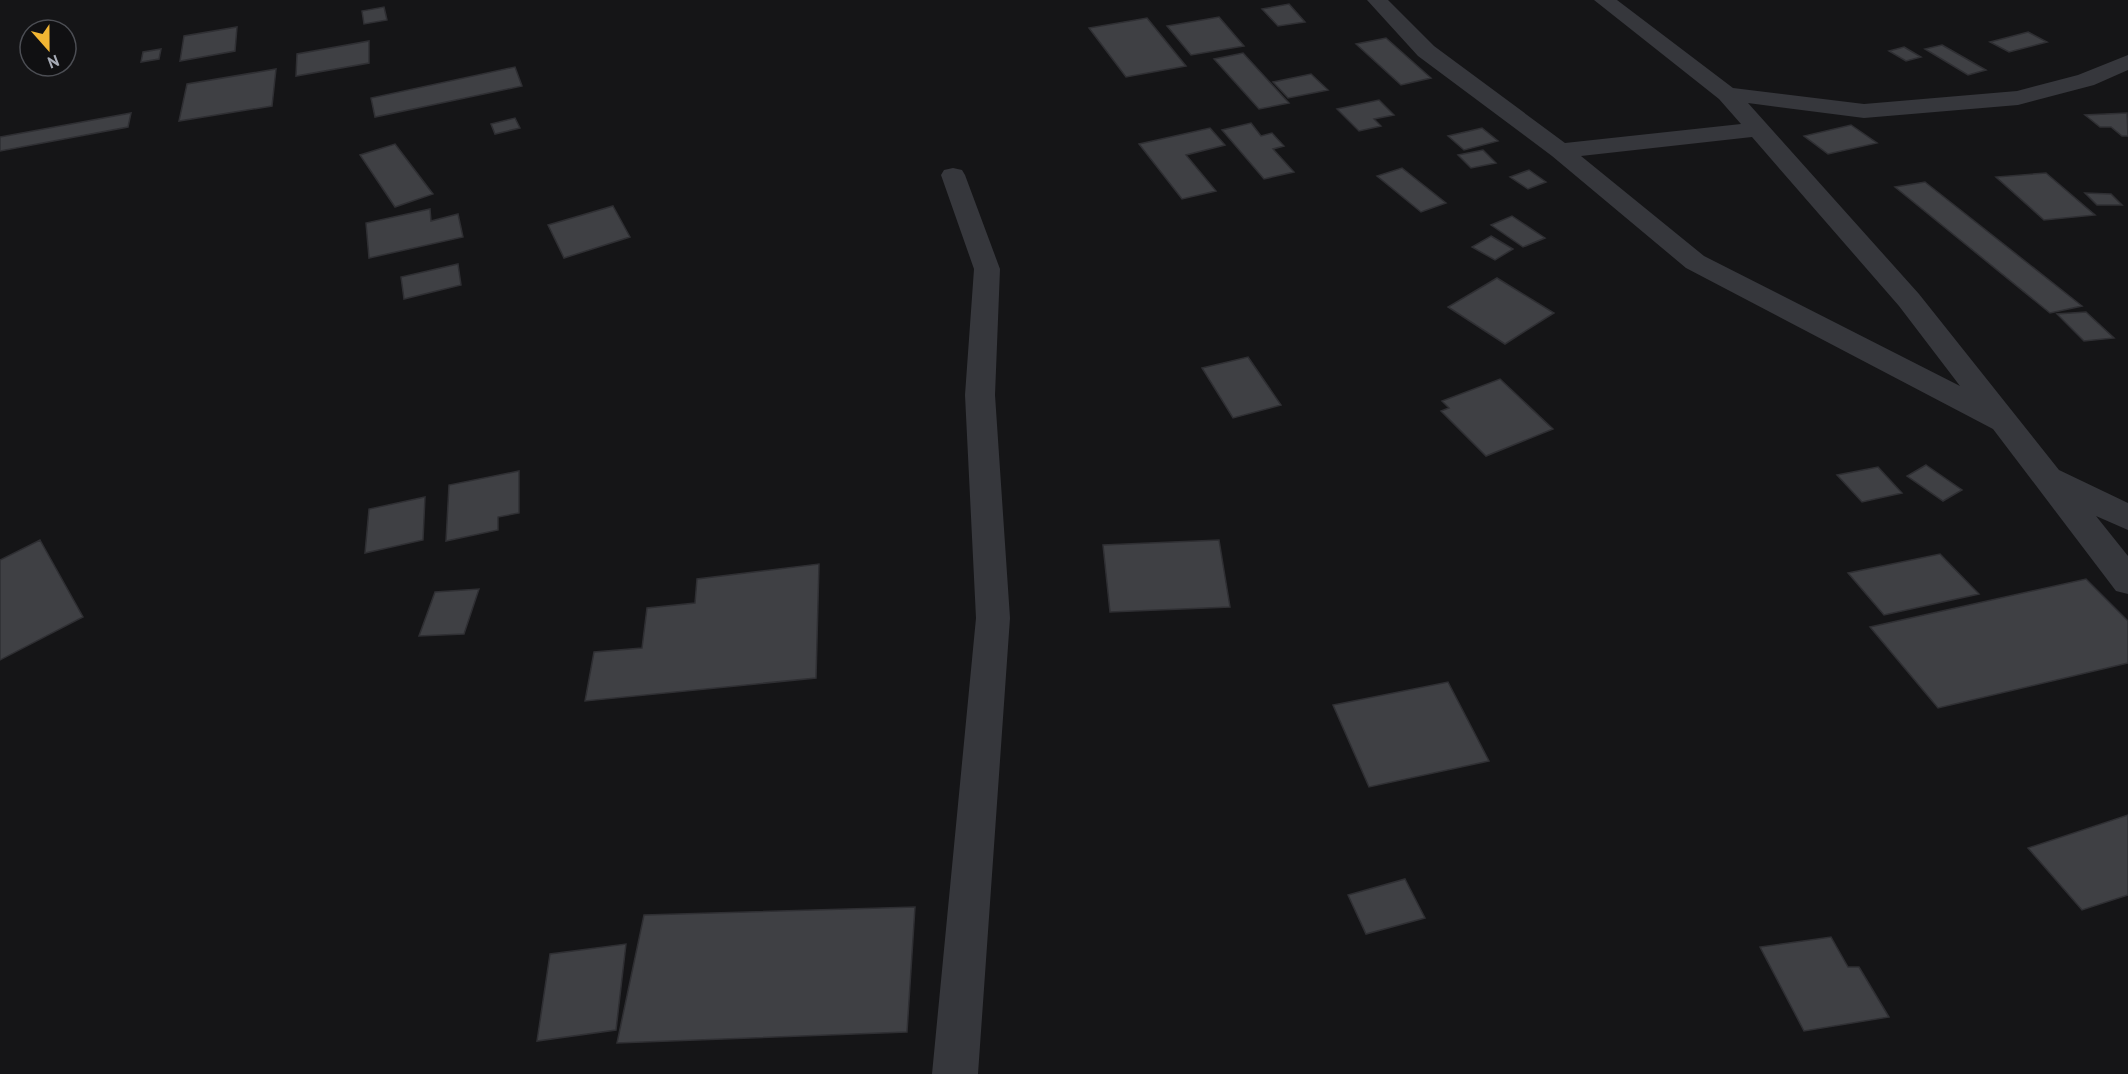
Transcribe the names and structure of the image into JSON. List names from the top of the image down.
{
  "north": "bottom"
}
